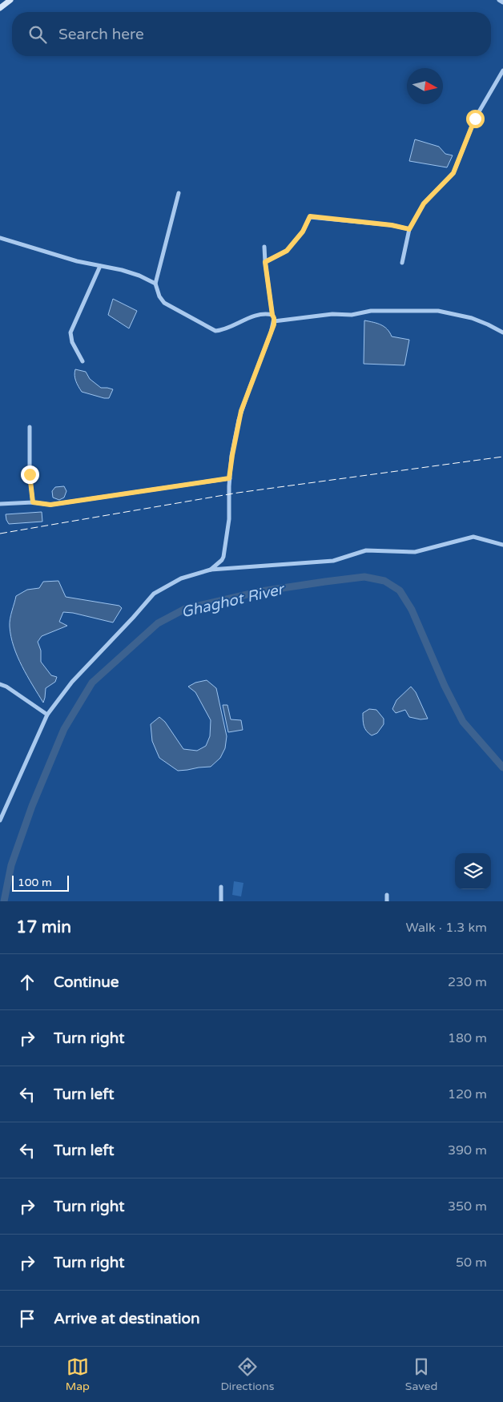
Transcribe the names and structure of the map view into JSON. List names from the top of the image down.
{
  "water": ["Ghaghot River"],
  "scale_bar": "100 m",
  "north": "right",
  "page": {
    "search": "Search here",
    "scale": "100 m",
    "heading": ["17 min", "Walk · 1.3 km"],
    "list": [
      ["Continue", "230 m"],
      ["Turn right", "180 m"],
      ["Turn left", "120 m"],
      ["Turn left", "390 m"],
      ["Turn right", "350 m"],
      ["Turn right", "50 m"],
      "Arrive at destination"
    ],
    "nav": ["Map", "Directions", "Saved"]
  }
}
